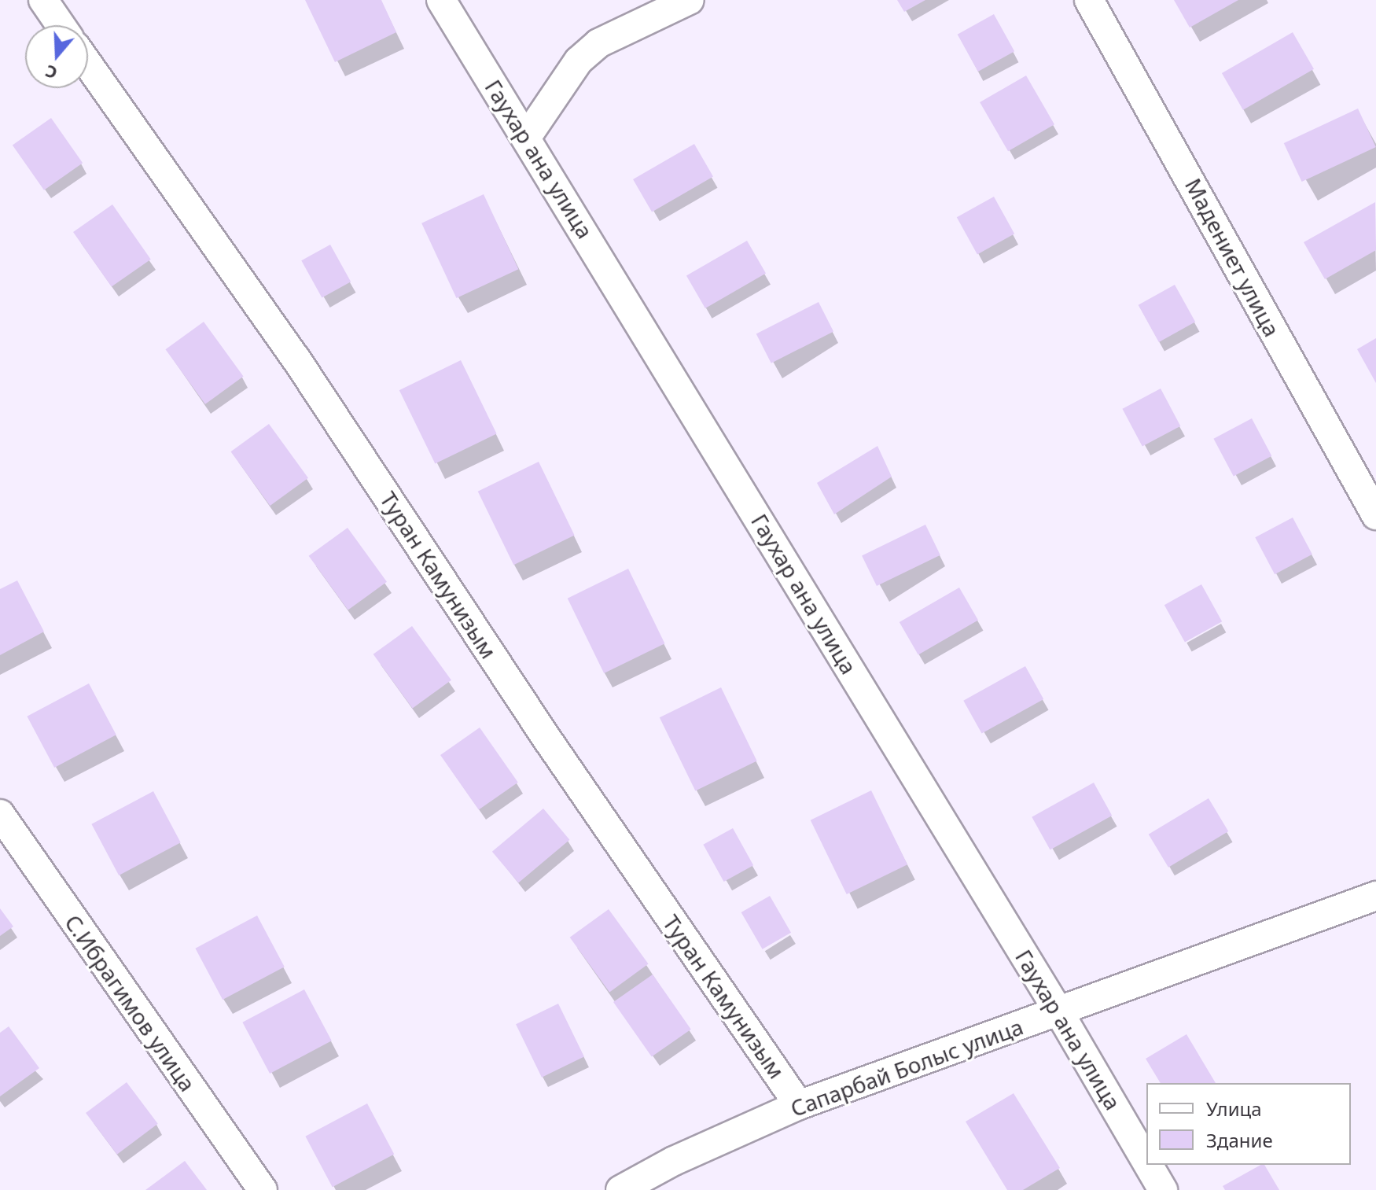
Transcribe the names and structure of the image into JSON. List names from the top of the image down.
{
  "streets": {
    "street": [
      "Гаухар ана улица",
      "Мадениет улица",
      "Туран Камунизым",
      "С.Ибрагимов улица",
      "Сапарбай Болыс улица"
    ]
  },
  "crossings": [
    ["Гаухар ана улица", "Сапарбай Болыс улица"],
    ["Туран Камунизым", "Сапарбай Болыс улица"]
  ],
  "legend": ["Улица", "Здание"],
  "north": "bottom"
}
